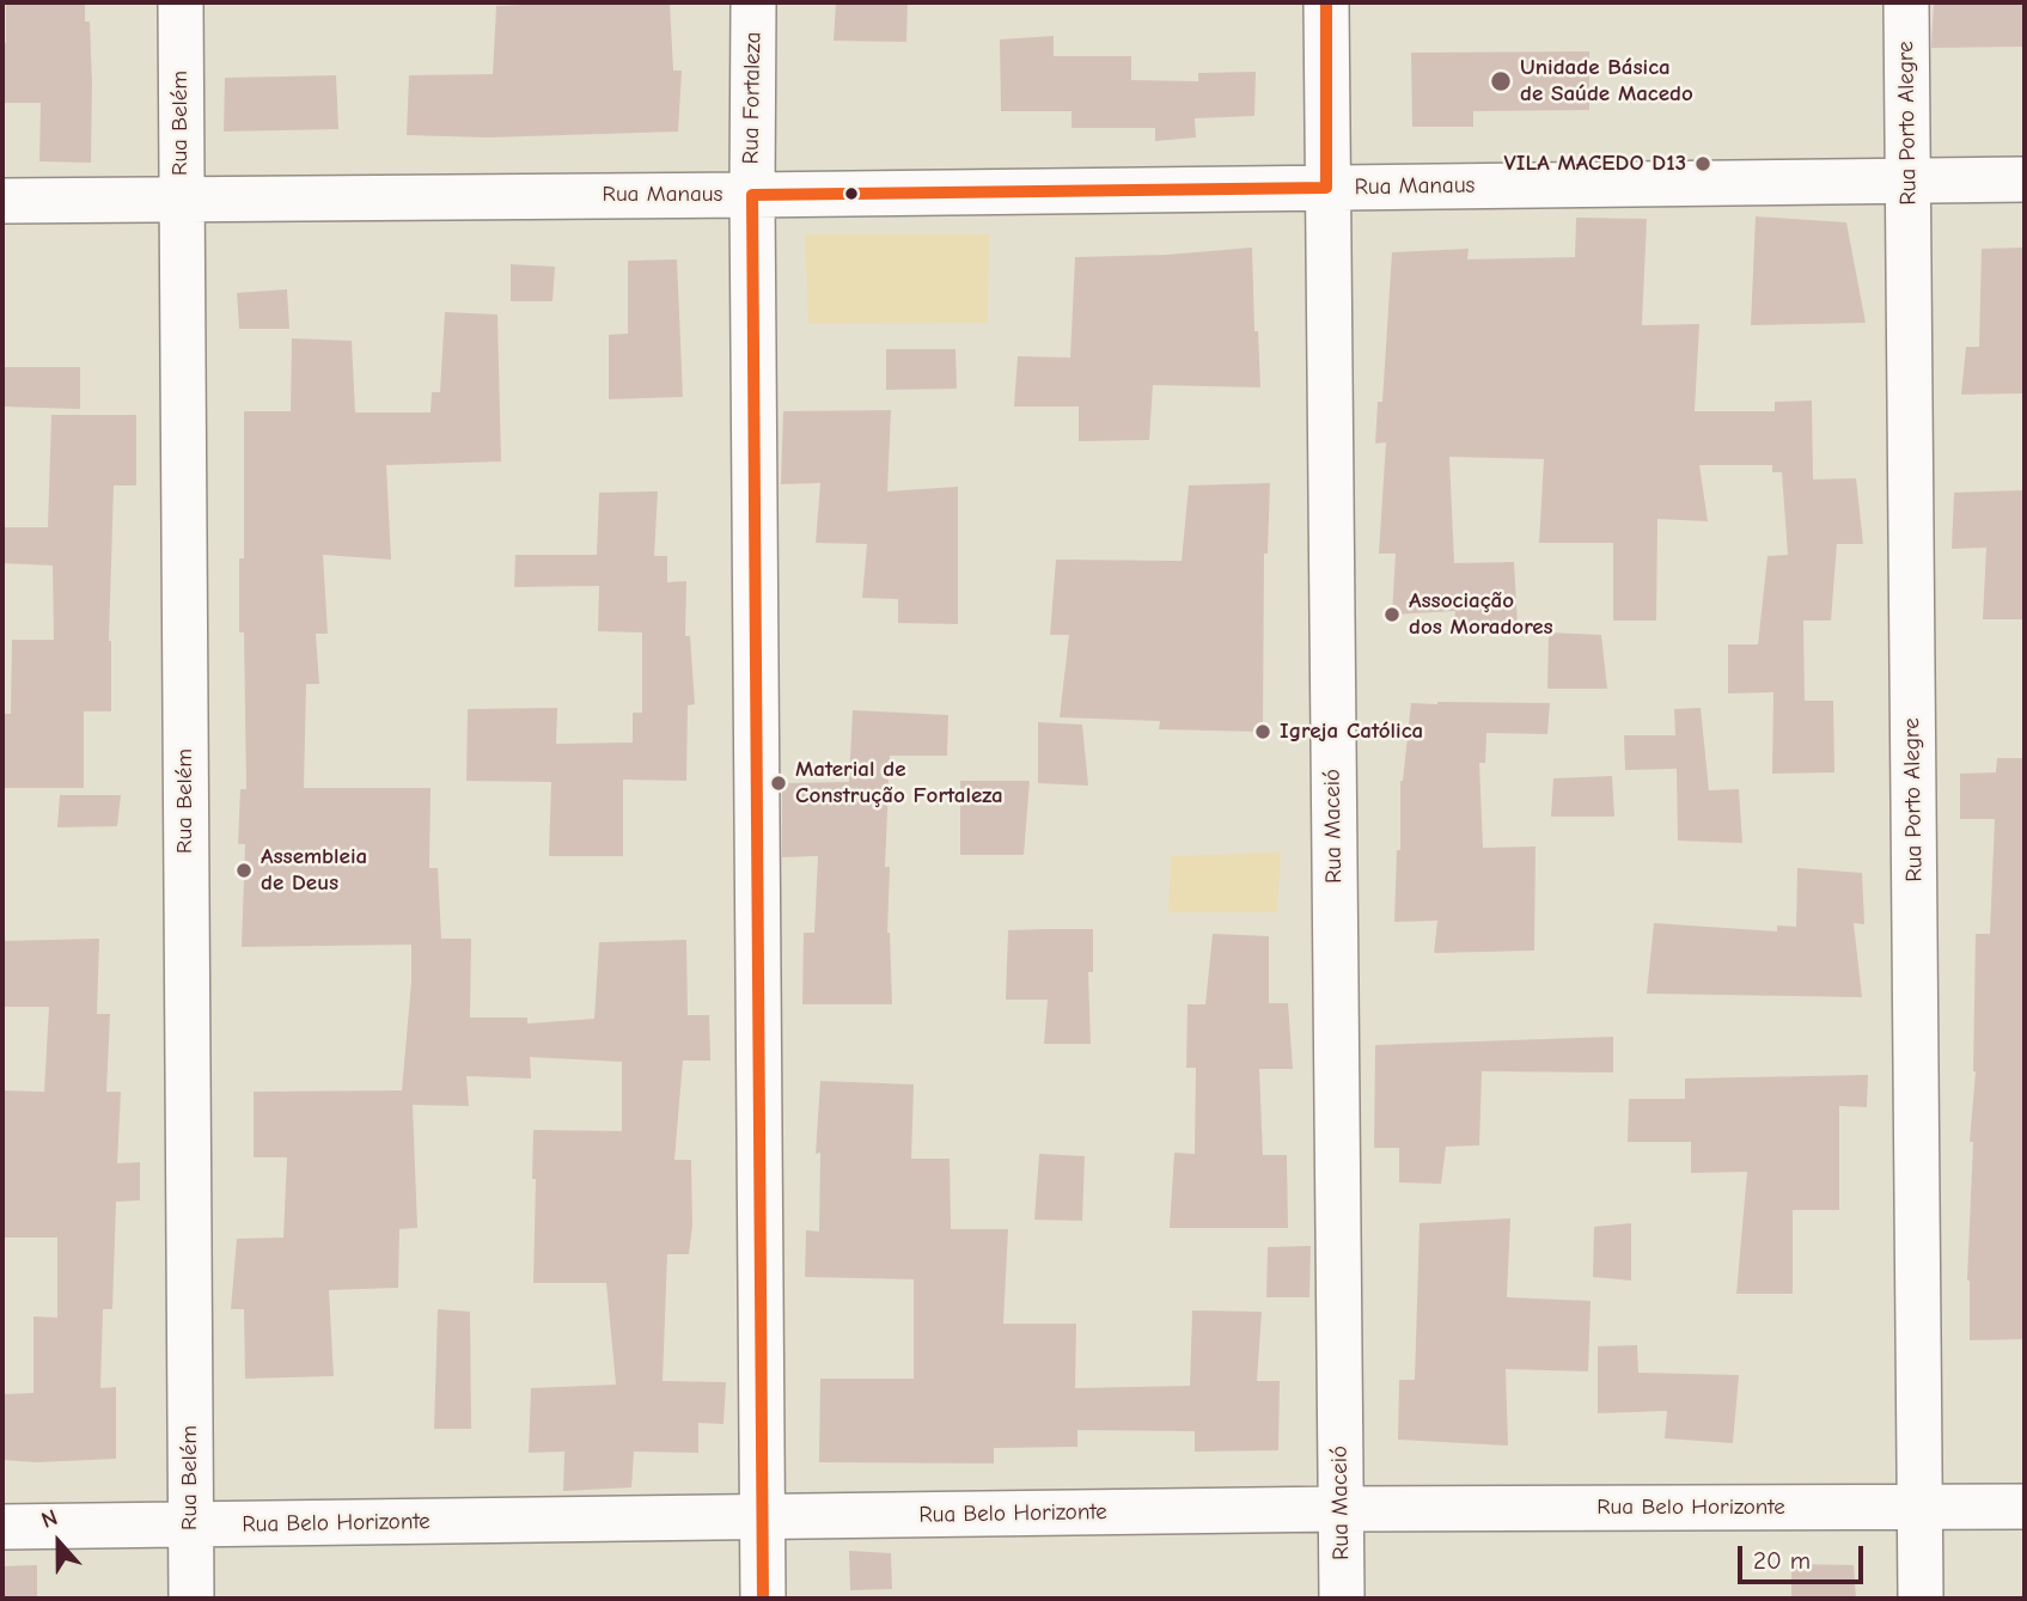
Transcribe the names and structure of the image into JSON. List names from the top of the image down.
{
  "streets": {
    "street": [
      "Rua Fortaleza",
      "Rua Belém",
      "Rua Porto Alegre",
      "Rua Manaus",
      "Rua Maceió",
      "Rua Belo Horizonte"
    ]
  },
  "crossings": [
    ["Rua Fortaleza", "Rua Manaus"],
    ["Rua Fortaleza", "Rua Belo Horizonte"],
    ["Rua Belém", "Rua Manaus"],
    ["Rua Belém", "Rua Belo Horizonte"],
    ["Rua Porto Alegre", "Rua Manaus"],
    ["Rua Porto Alegre", "Rua Belo Horizonte"],
    ["Rua Manaus", "Rua Maceió"],
    ["Rua Maceió", "Rua Belo Horizonte"]
  ],
  "places": [
    "Unidade Básica de Saúde Macedo",
    "VILA MACEDO D13",
    "Associação dos Moradores",
    "Igreja Católica",
    "Material de Construção Fortaleza",
    "Assembleia de Deus"
  ],
  "scale_bar": "20 m",
  "north": "top"
}
